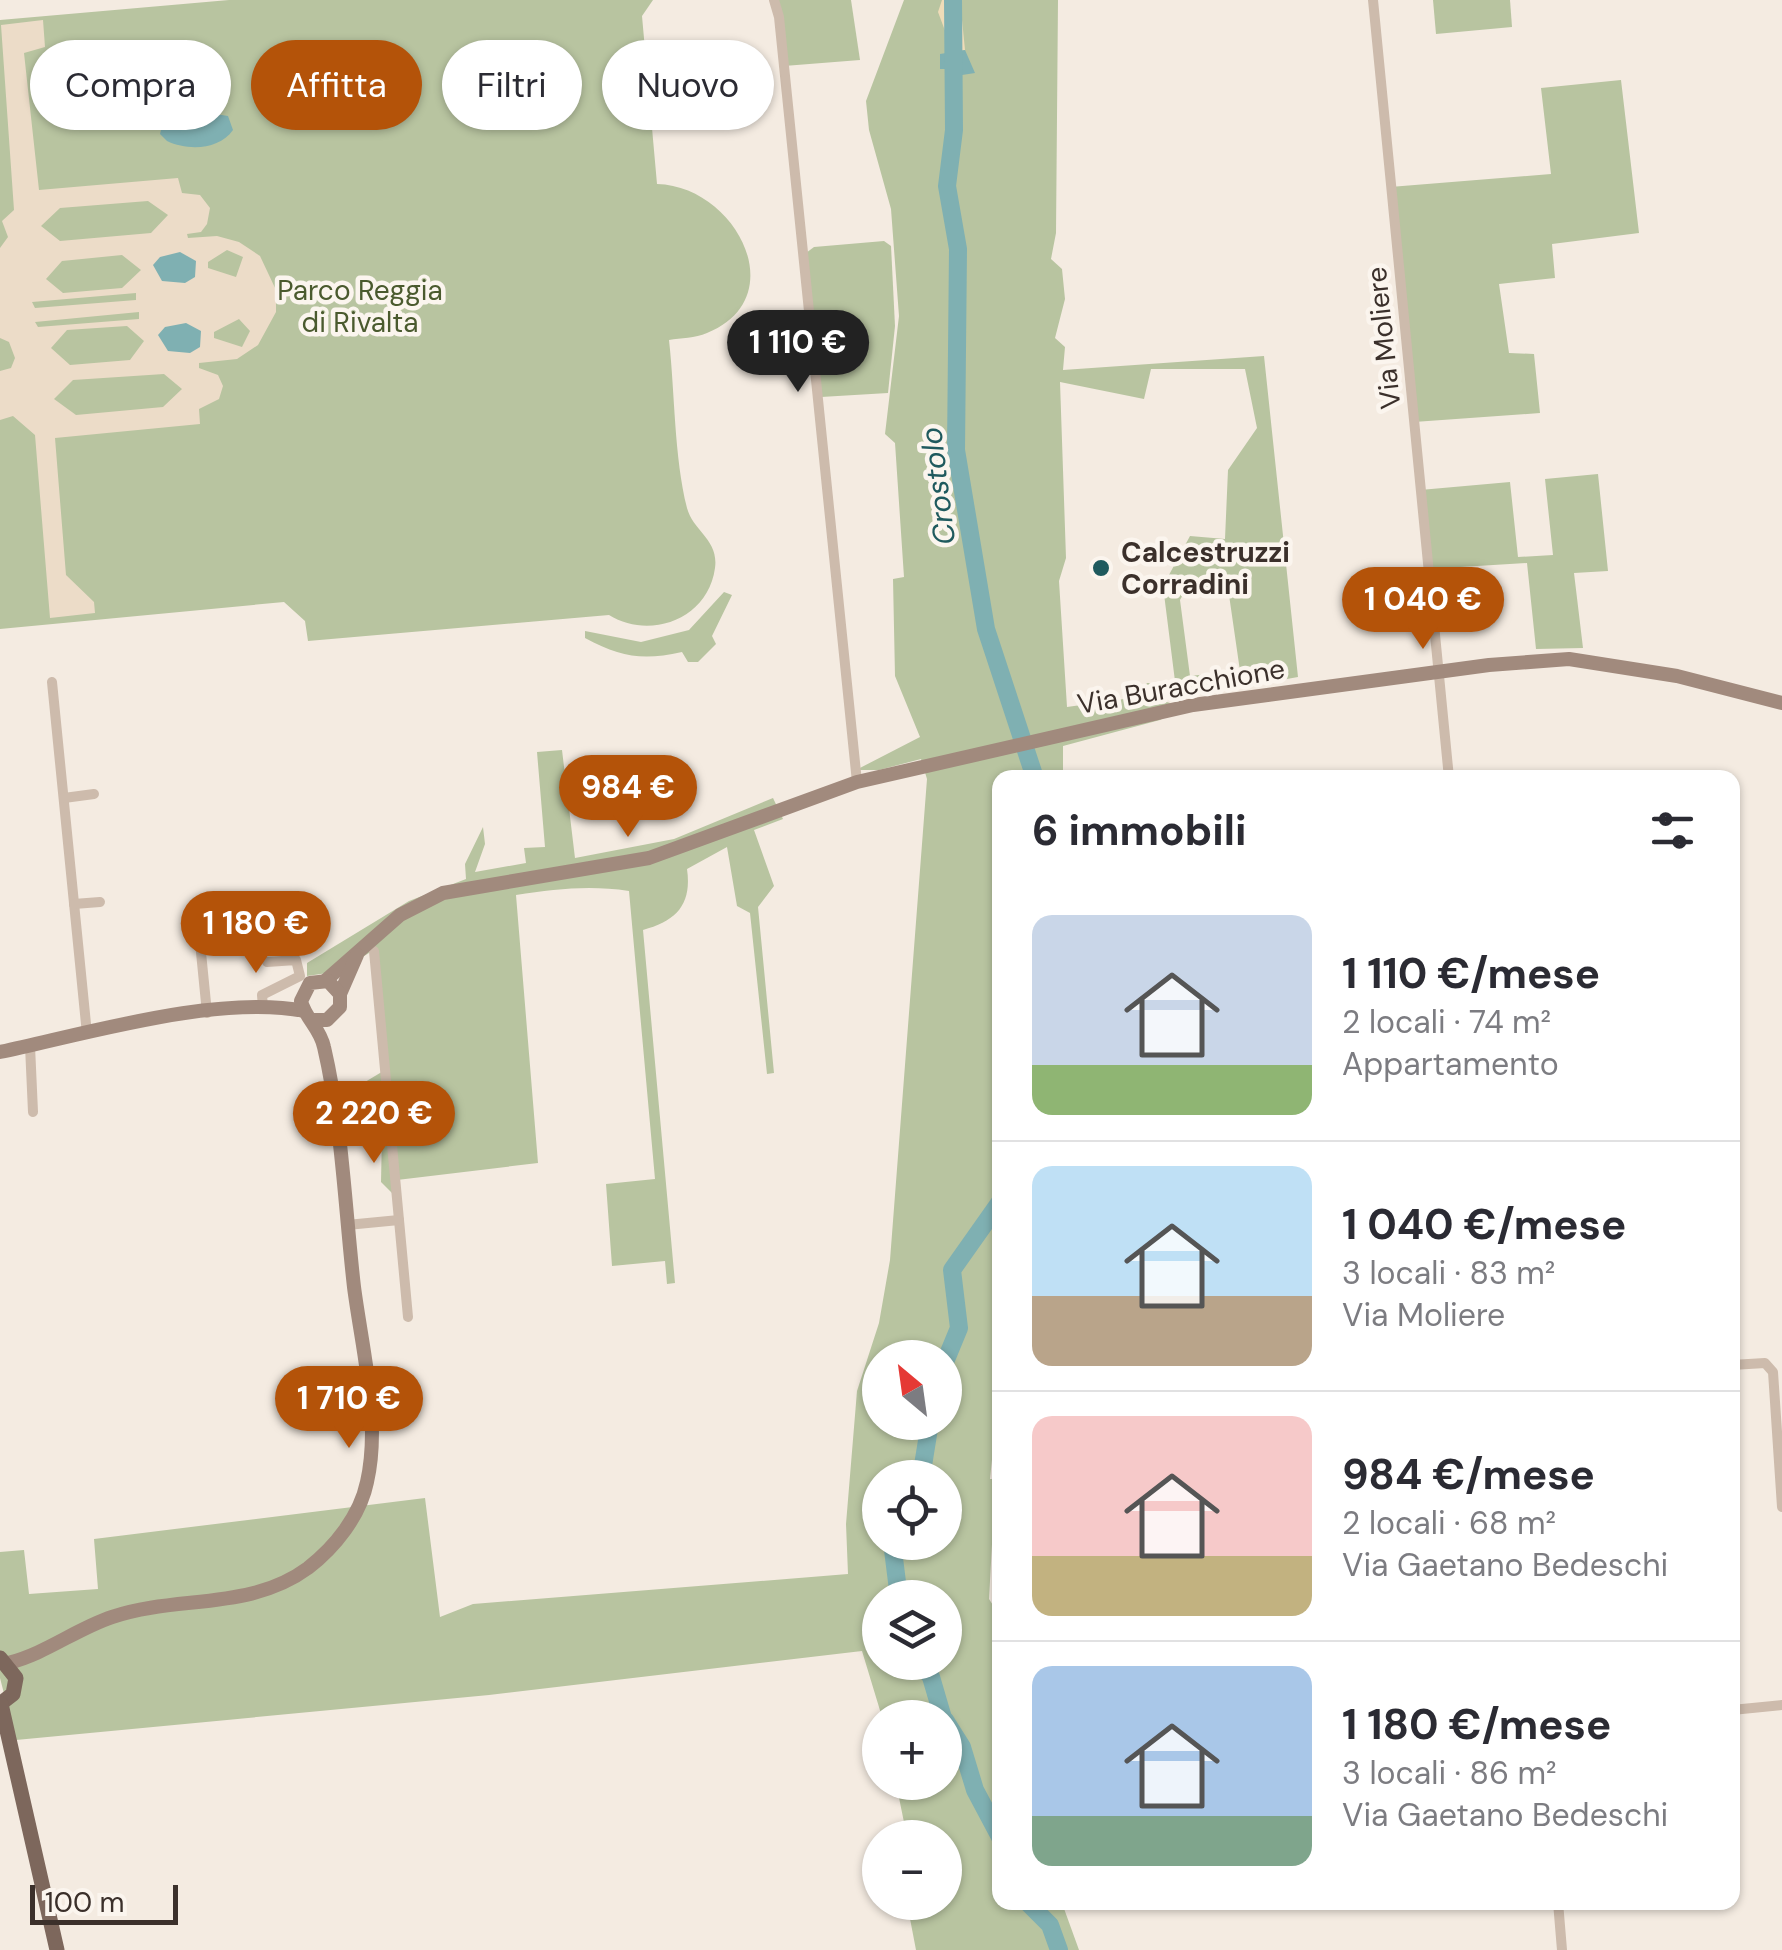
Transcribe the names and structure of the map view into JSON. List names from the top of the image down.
{
  "streets": {
    "main road": ["Via Buracchione"],
    "street": ["Via Moliere"]
  },
  "crossings": [
    ["Via Moliere", "Via Buracchione"]
  ],
  "water": ["Crostolo"],
  "parks": ["Parco Reggia di Rivalta"],
  "places": ["Calcestruzzi Corradini"],
  "scale_bar": "100 m",
  "north": "top left",
  "page": {
    "chip": [
      "Compra",
      "Affitta",
      "Filtri",
      "Nuovo"
    ],
    "price": [
      "1 110 €",
      "1 040 €",
      "984 €",
      "1 180 €",
      "2 220 €",
      "1 710 €"
    ],
    "heading": "6 immobili",
    "list": [
      {
        "name": "1 110 €/mese",
        "note": "2 locali · 74 m² · Appartamento"
      },
      {
        "name": "1 040 €/mese",
        "note": "3 locali · 83 m² · Via Moliere"
      },
      {
        "name": "984 €/mese",
        "note": "2 locali · 68 m² · Via Gaetano Bedeschi"
      },
      {
        "name": "1 180 €/mese",
        "note": "3 locali · 86 m² · Via Gaetano Bedeschi"
      }
    ],
    "map_buttons": ["+", "−"],
    "scale": "100 m"
  }
}
